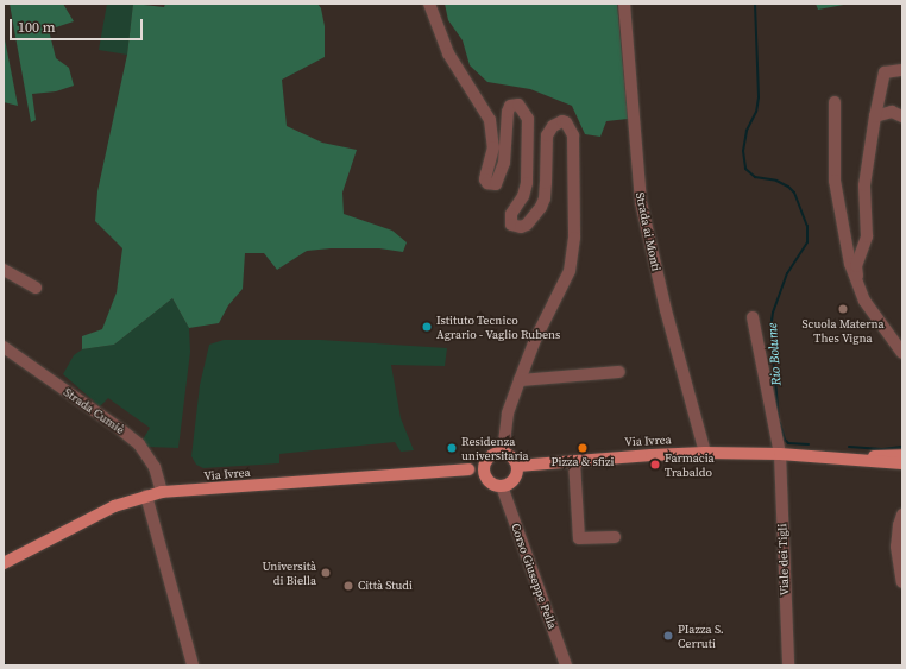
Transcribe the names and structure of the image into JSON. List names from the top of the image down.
{
  "streets": {
    "main road": ["Via Ivrea"],
    "street": [
      "Strada ai Monti",
      "Strada Cumiè",
      "Viale dei Tigli",
      "Corso Giuseppe Pella"
    ]
  },
  "crossings": [
    ["Strada ai Monti", "Via Ivrea"],
    ["Strada Cumiè", "Via Ivrea"],
    ["Via Ivrea", "Viale dei Tigli"]
  ],
  "water": ["Rio Bolume"],
  "places": [
    "Scuola Materna Thes Vigna",
    "Istituto Tecnico Agrario - Vaglio Rubens",
    "Residenza universitaria",
    "Pizza & sfizi",
    "Farmacia Trabaldo",
    "Università di Biella",
    "Città Studi",
    "PIazza S. Cerruti"
  ],
  "scale_bar": "100 m"
}
